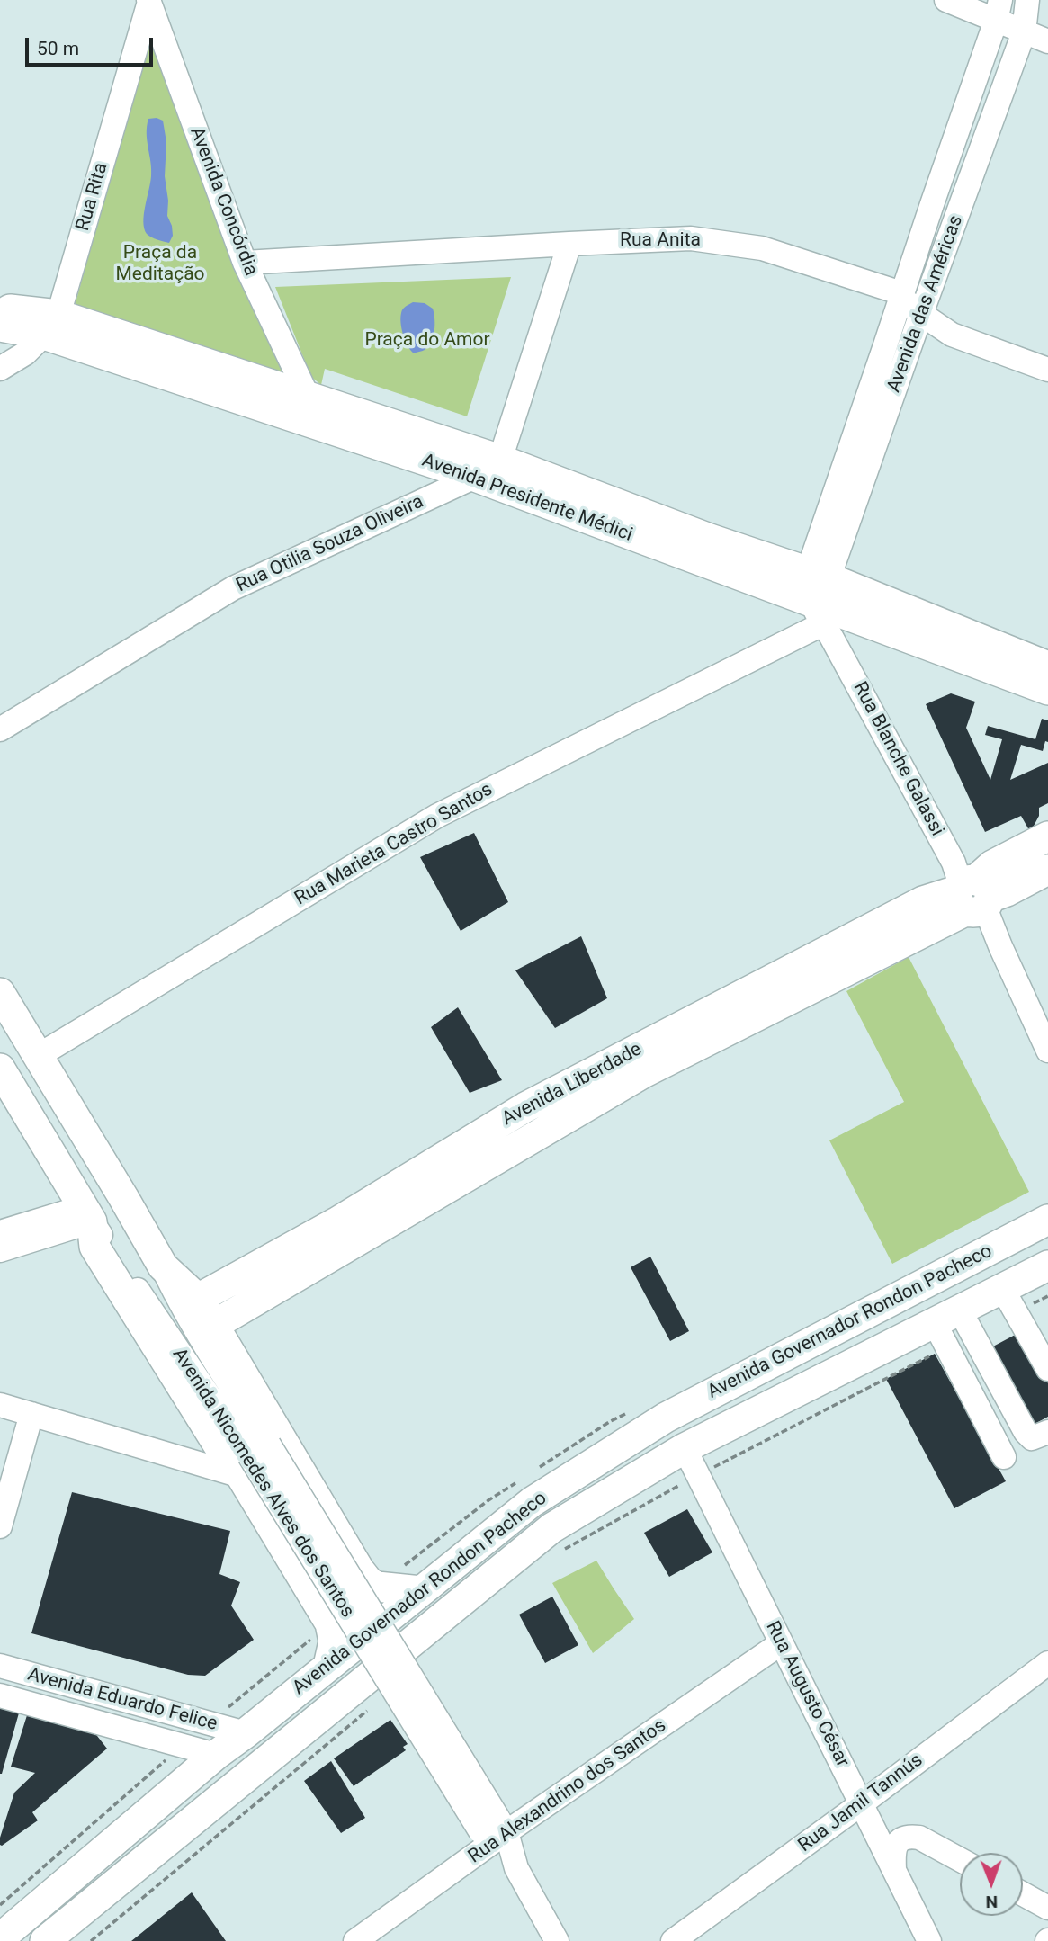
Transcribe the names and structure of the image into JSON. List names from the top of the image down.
{
  "streets": {
    "main road": [
      "Avenida Presidente Médici",
      "Avenida Liberdade",
      "Avenida Governador Rondon Pacheco",
      "Avenida Nicomedes Alves dos Santos"
    ],
    "street": [
      "Rua Rita",
      "Avenida Concórdia",
      "Rua Anita",
      "Avenida das Américas",
      "Rua Otilia Souza Oliveira",
      "Rua Blanche Galassi",
      "Rua Marieta Castro Santos",
      "Rua Augusto César",
      "Avenida Eduardo Felice",
      "Rua Alexandrino dos Santos",
      "Rua Jamil Tannús"
    ]
  },
  "crossings": [
    ["Rua Rita", "Avenida Concórdia"],
    ["Rua Rita", "Avenida Presidente Médici"],
    ["Avenida Concórdia", "Rua Anita"],
    ["Avenida Concórdia", "Avenida Presidente Médici"],
    ["Rua Anita", "Avenida das Américas"],
    ["Avenida das Américas", "Avenida Presidente Médici"],
    ["Avenida das Américas", "Rua Blanche Galassi"],
    ["Avenida das Américas", "Rua Marieta Castro Santos"],
    ["Avenida Presidente Médici", "Rua Otilia Souza Oliveira"],
    ["Avenida Presidente Médici", "Rua Blanche Galassi"],
    ["Avenida Presidente Médici", "Rua Marieta Castro Santos"],
    ["Rua Blanche Galassi", "Rua Marieta Castro Santos"],
    ["Rua Blanche Galassi", "Avenida Liberdade"],
    ["Rua Marieta Castro Santos", "Avenida Nicomedes Alves dos Santos"],
    ["Avenida Liberdade", "Avenida Nicomedes Alves dos Santos"],
    ["Avenida Governador Rondon Pacheco", "Avenida Nicomedes Alves dos Santos"],
    ["Avenida Governador Rondon Pacheco", "Rua Augusto César"],
    ["Avenida Governador Rondon Pacheco", "Avenida Eduardo Felice"],
    ["Avenida Nicomedes Alves dos Santos", "Rua Alexandrino dos Santos"],
    ["Rua Augusto César", "Rua Alexandrino dos Santos"],
    ["Rua Augusto César", "Rua Jamil Tannús"]
  ],
  "parks": ["Praça da Meditação", "Praça do Amor"],
  "scale_bar": "50 m",
  "north": "bottom"
}
